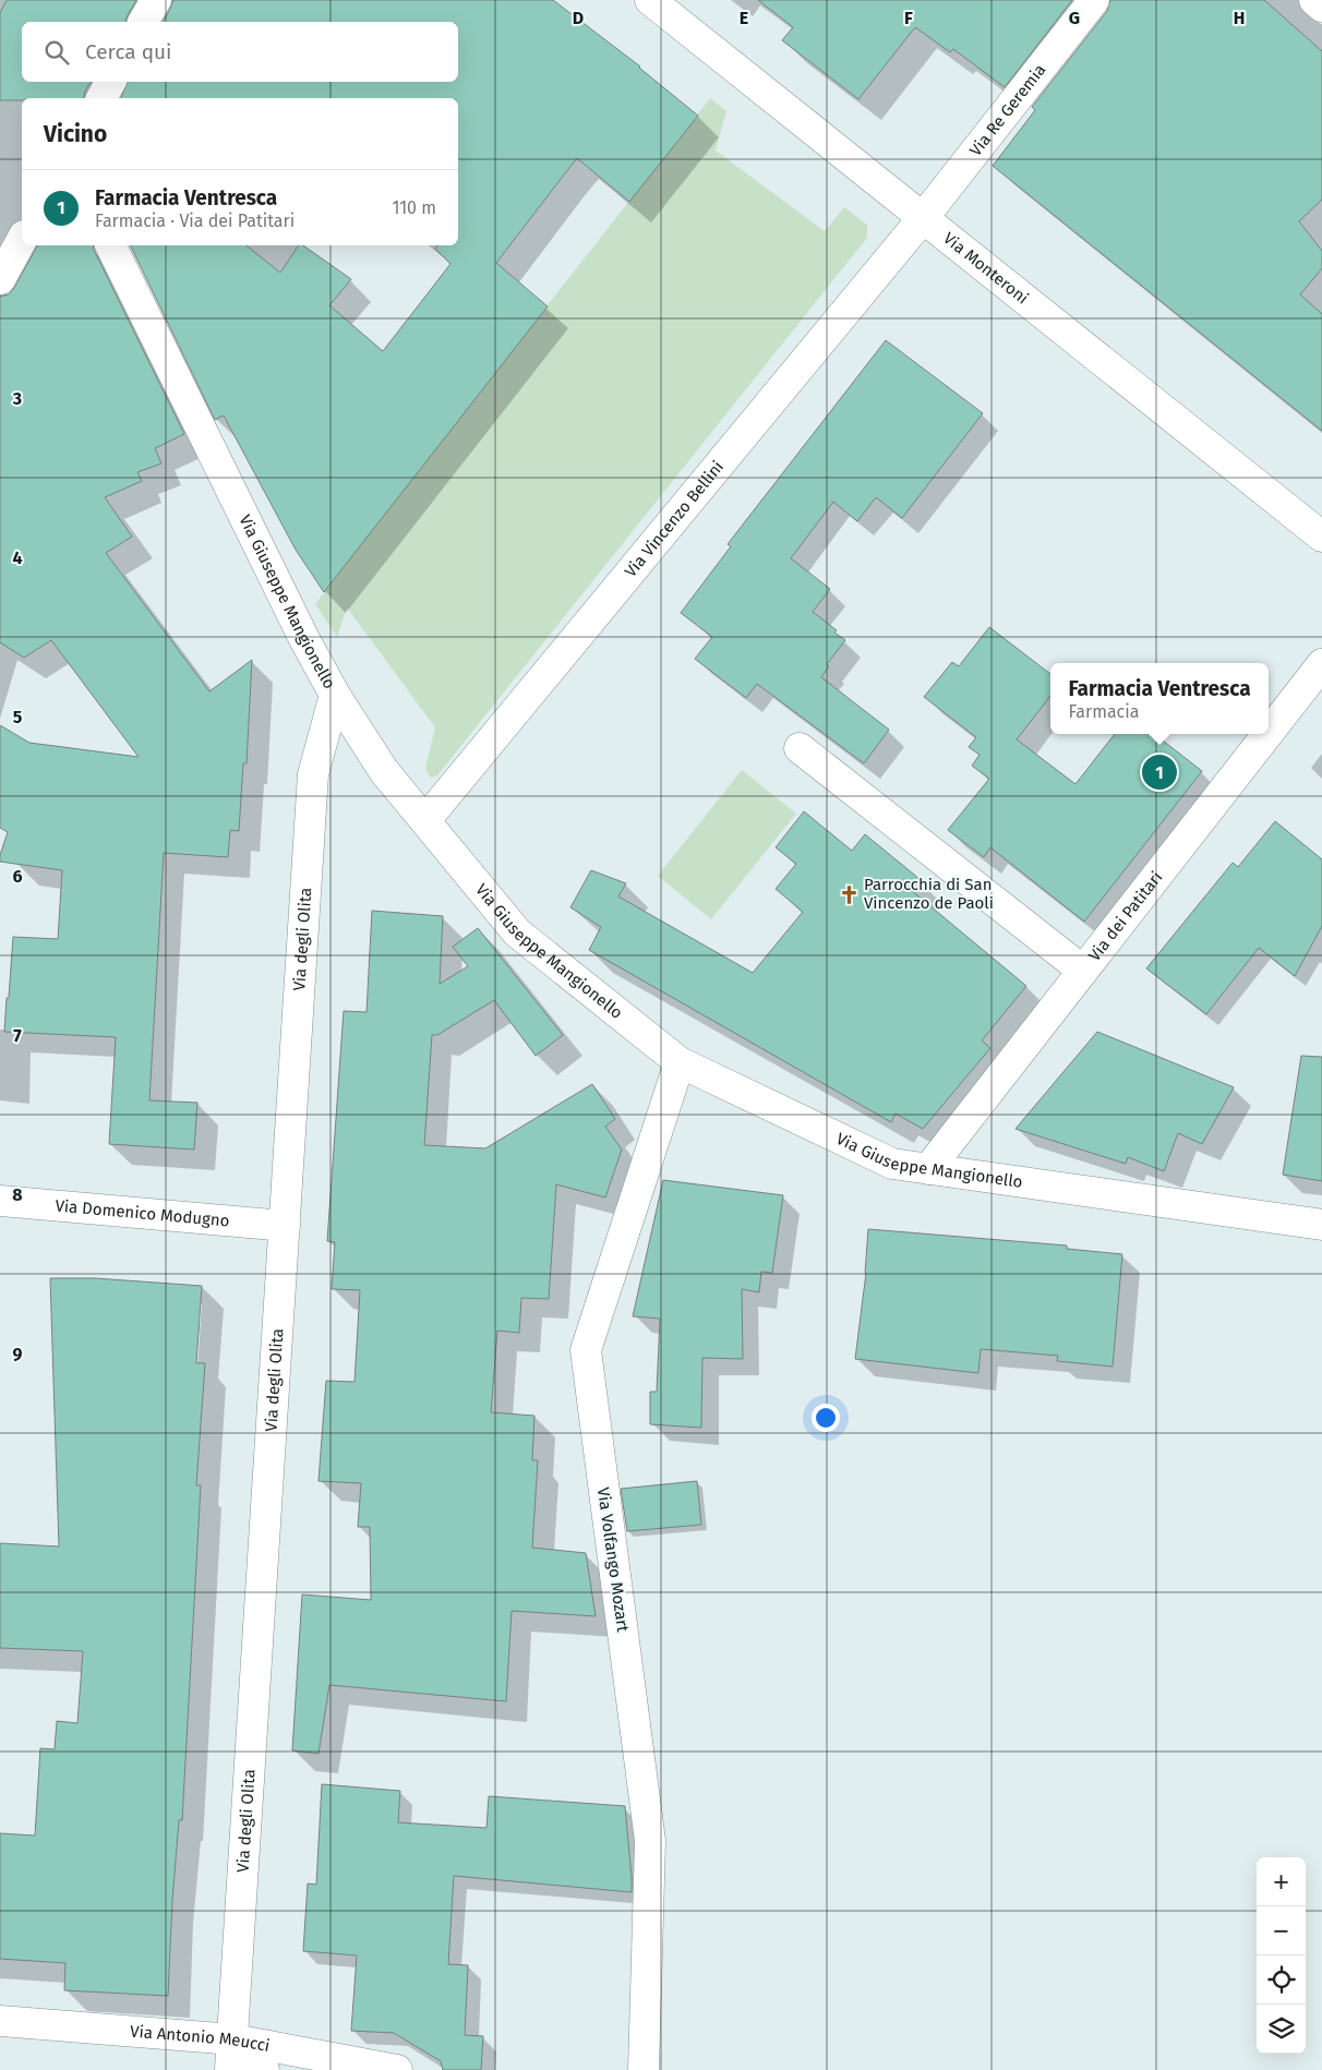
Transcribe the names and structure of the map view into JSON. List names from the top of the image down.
{
  "streets": {
    "street": [
      "Via Re Geremia",
      "Via Monteroni",
      "Via Vincenzo Bellini",
      "Via Giuseppe Mangionello",
      "Via dei Patitari",
      "Via degli Olita",
      "Via Domenico Modugno",
      "Via Volfango Mozart",
      "Via Antonio Meucci"
    ]
  },
  "crossings": [
    ["Via Re Geremia", "Via Monteroni"],
    ["Via Re Geremia", "Via Vincenzo Bellini"],
    ["Via Monteroni", "Via Vincenzo Bellini"],
    ["Via Vincenzo Bellini", "Via Giuseppe Mangionello"],
    ["Via Giuseppe Mangionello", "Via dei Patitari"],
    ["Via Giuseppe Mangionello", "Via degli Olita"],
    ["Via Giuseppe Mangionello", "Via Volfango Mozart"],
    ["Via degli Olita", "Via Domenico Modugno"],
    ["Via degli Olita", "Via Antonio Meucci"]
  ],
  "places": {
    "church": ["Parrocchia di San Vincenzo de Paoli"]
  },
  "page": {
    "search": "Cerca qui",
    "heading": "Vicino",
    "list": [
      {
        "mark": "1",
        "name": "Farmacia Ventresca",
        "note": "Farmacia · Via dei Patitari",
        "value": "110 m"
      }
    ],
    "popup": ["Farmacia Ventresca", "Farmacia"],
    "pins": "1",
    "map_buttons": ["+", "−"]
  },
  "grid": {
    "columns": [
      "D",
      "E",
      "F",
      "G",
      "H"
    ],
    "rows": [
      "3",
      "4",
      "5",
      "6",
      "7",
      "8",
      "9"
    ]
  }
}
